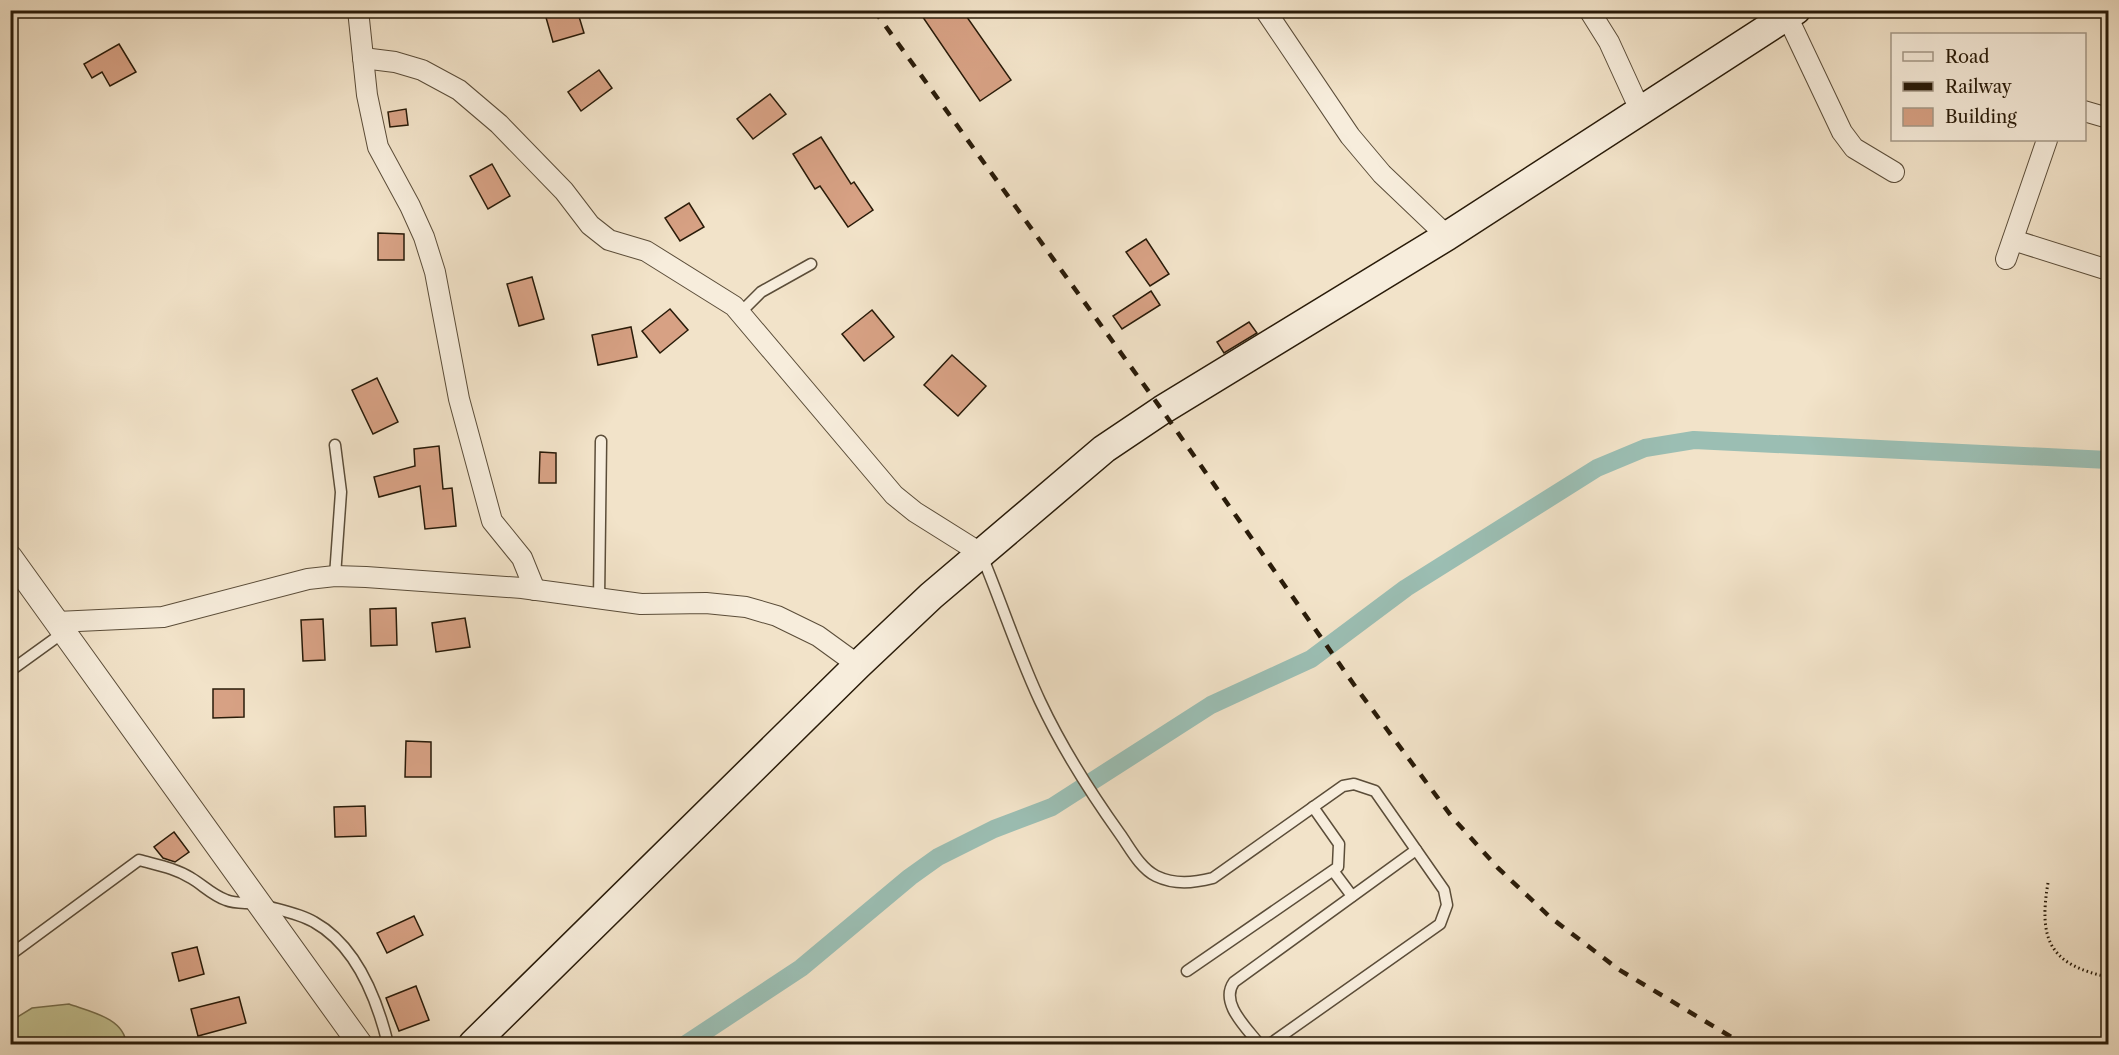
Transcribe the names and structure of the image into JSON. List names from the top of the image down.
{
  "legend": ["Road", "Railway", "Building"]
}
